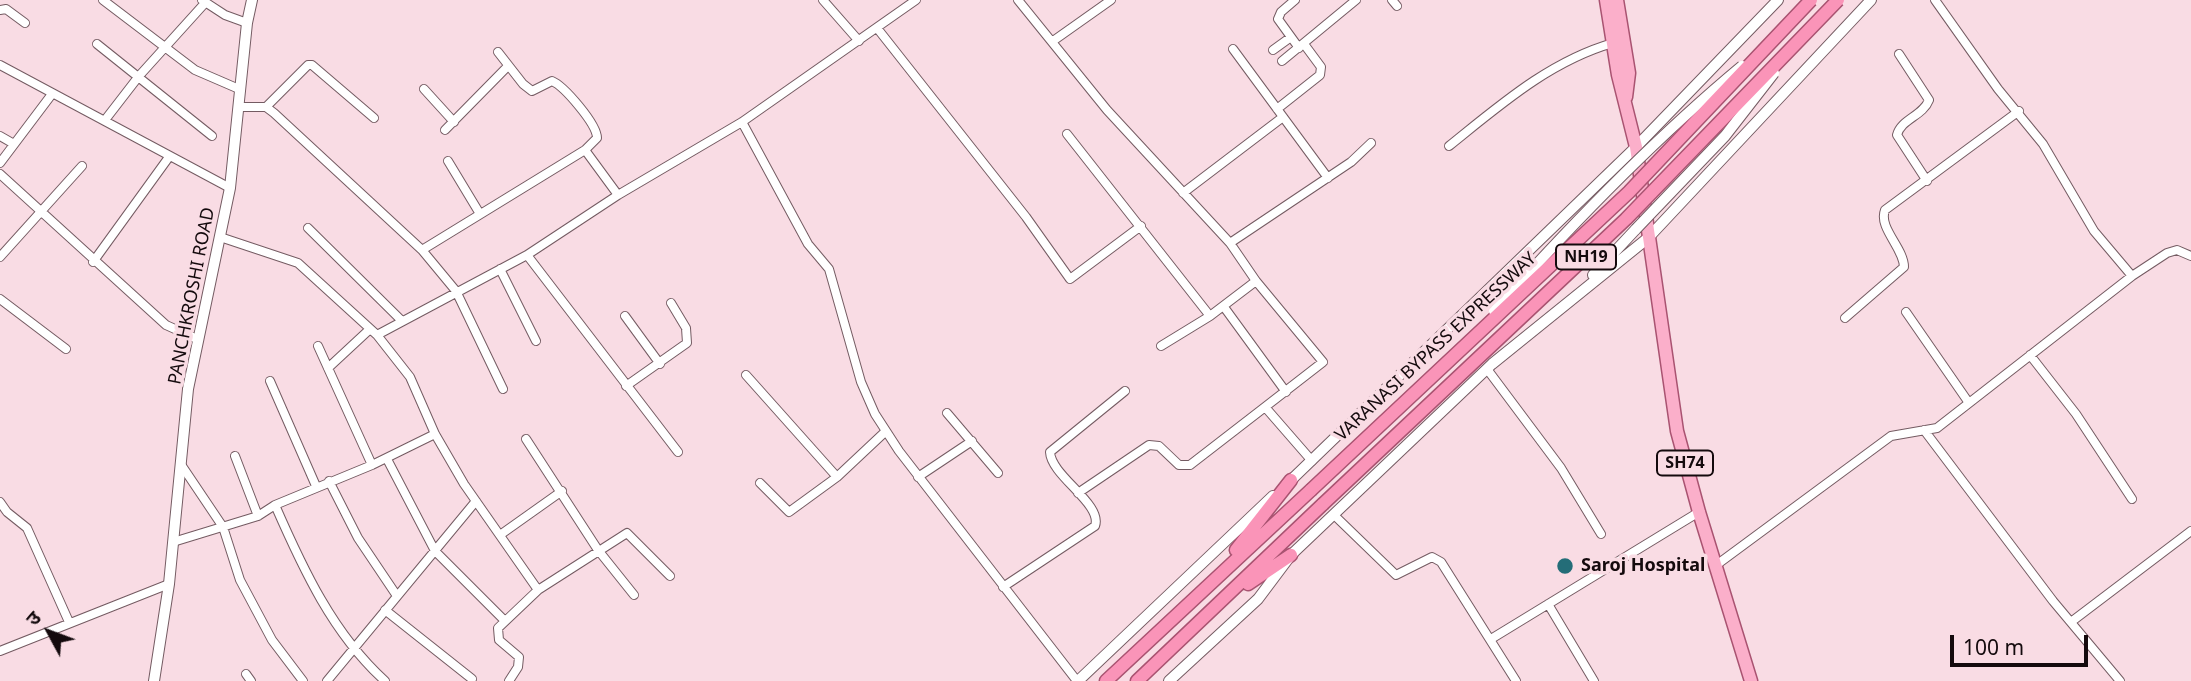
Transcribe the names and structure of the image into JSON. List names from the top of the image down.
{
  "streets": {
    "highway": ["NH19", "VARANASI BYPASS EXPRESSWAY"],
    "main road": ["SH74"],
    "street": ["PANCHKROSHI ROAD"]
  },
  "places": ["Saroj Hospital"],
  "scale_bar": "100 m",
  "north": "top left"
}
